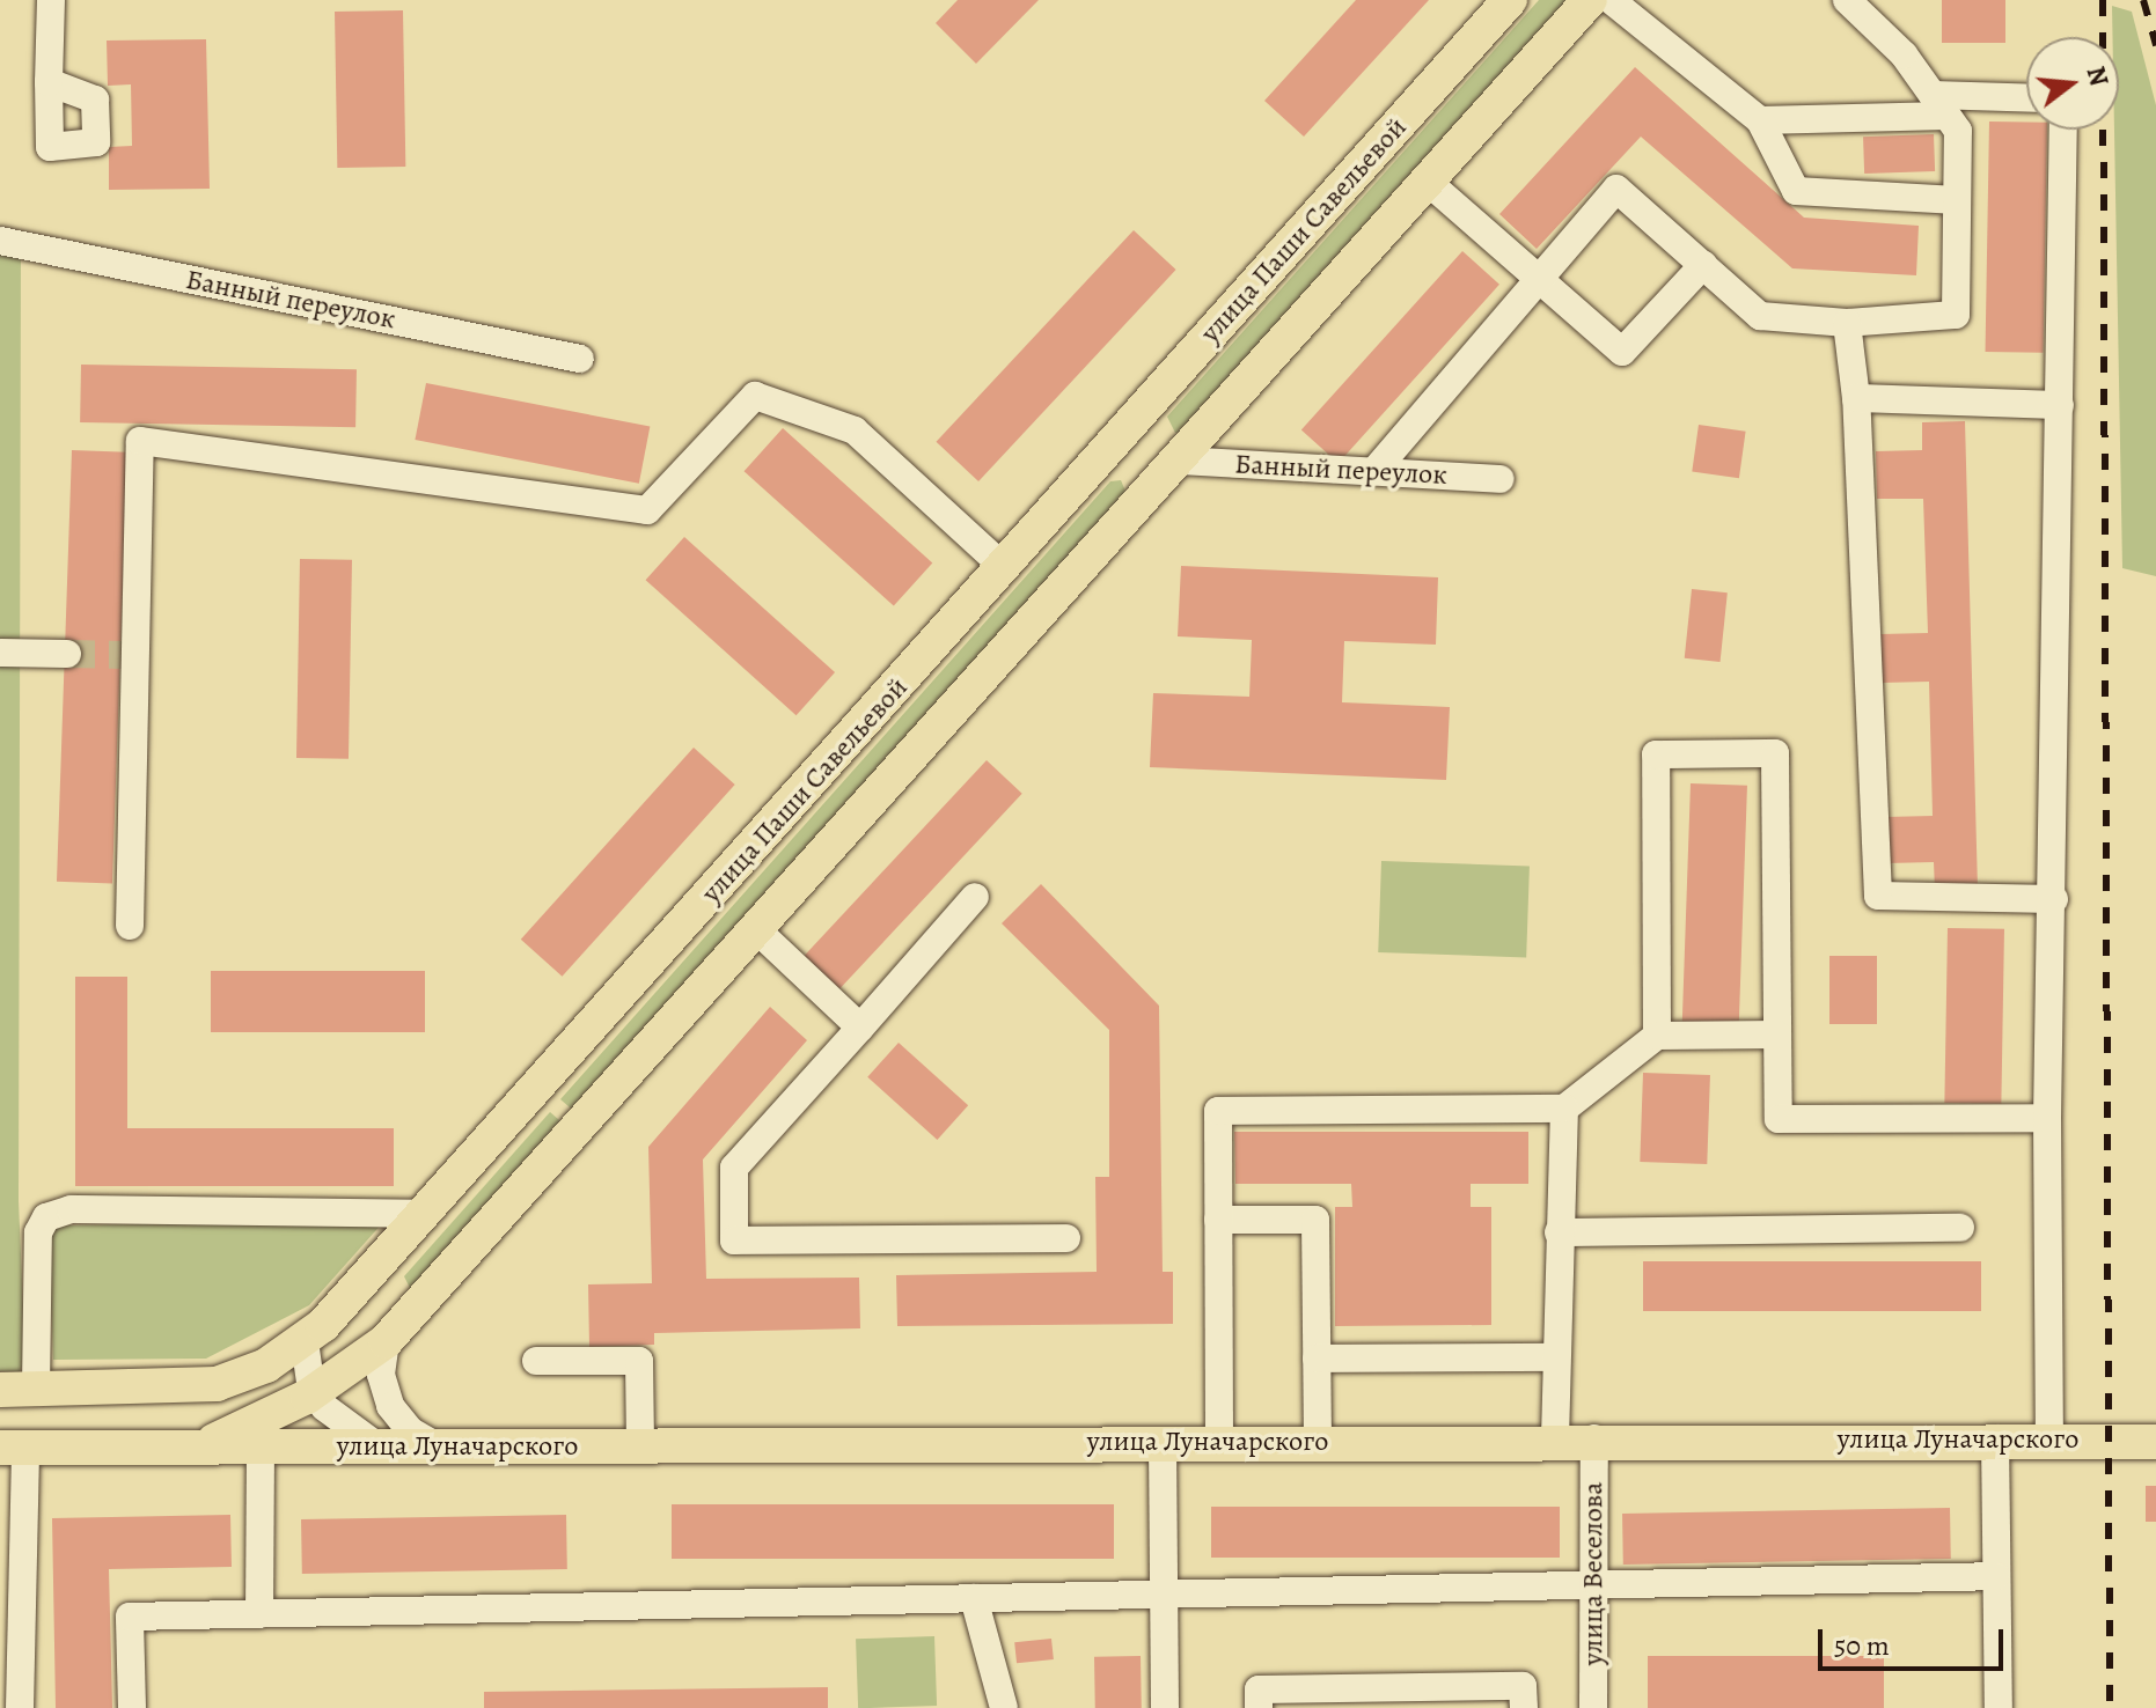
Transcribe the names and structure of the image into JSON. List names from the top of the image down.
{
  "streets": {
    "main road": ["улица Паши Савельевой", "улица Луначарского"],
    "street": ["Банный переулок", "улица Веселова"]
  },
  "crossings": [
    ["улица Паши Савельевой", "Банный переулок"],
    ["улица Паши Савельевой", "улица Луначарского"],
    ["улица Луначарского", "улица Веселова"]
  ],
  "scale_bar": "50 m",
  "north": "right"
}
